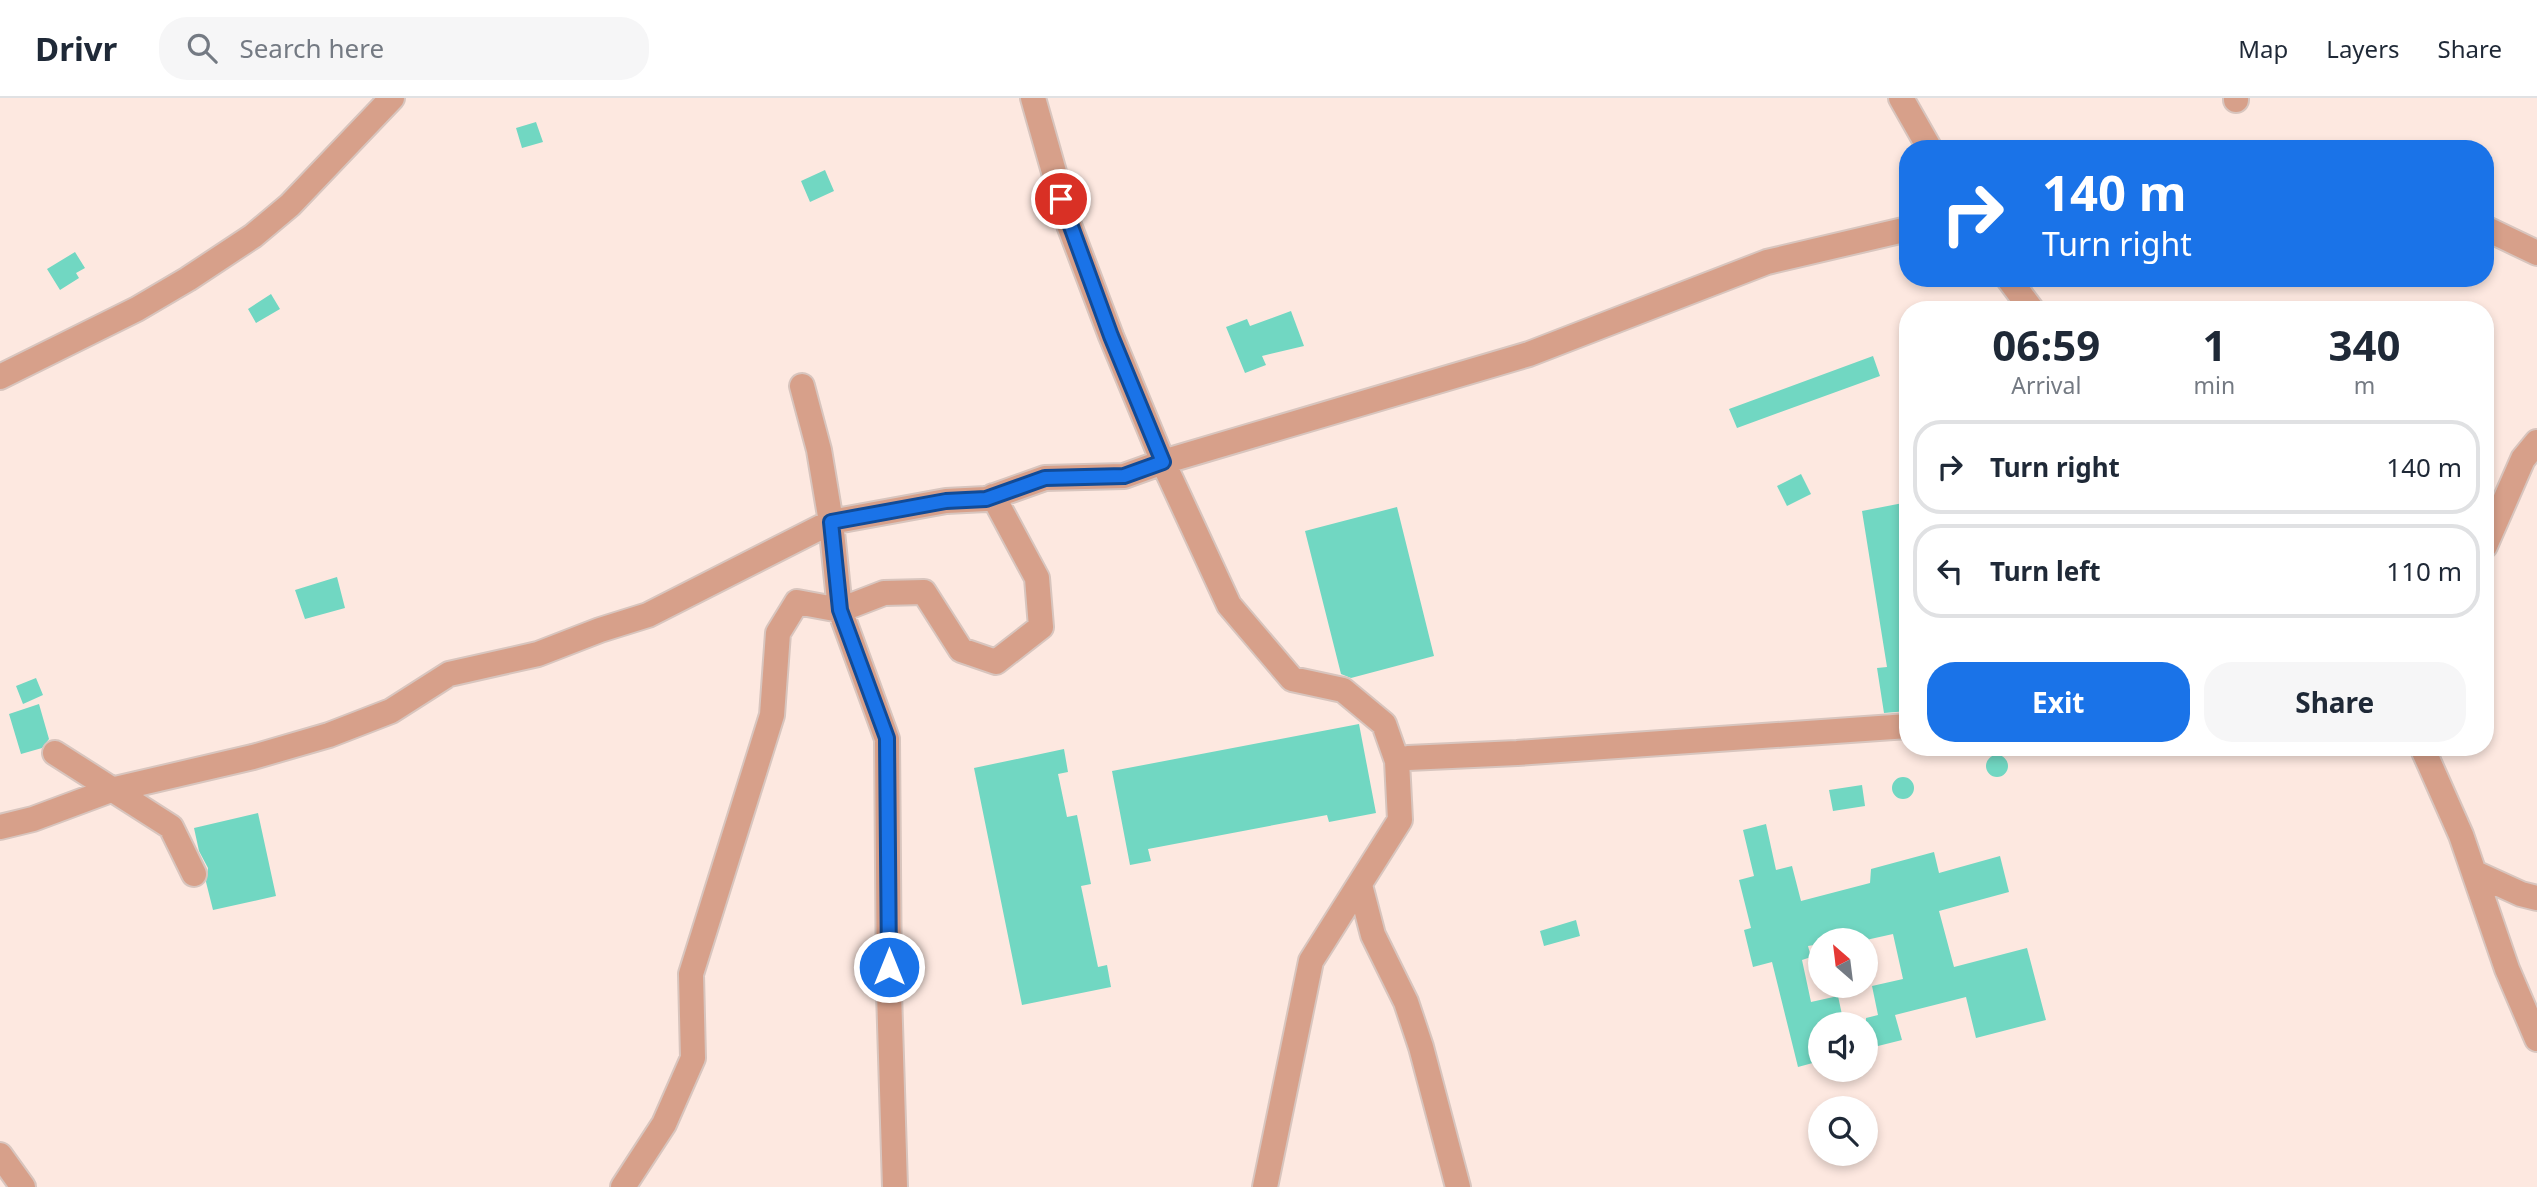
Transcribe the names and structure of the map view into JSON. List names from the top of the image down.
{
  "north": "top left",
  "page": {
    "header": "Drivr",
    "search": "Search here",
    "nav": ["Map", "Layers", "Share"],
    "turn": ["140 m", "Turn right"],
    "eta": [
      "06:59",
      "Arrival",
      "1",
      "min",
      "340",
      "m"
    ],
    "list": [
      {
        "name": "Turn right",
        "value": "140 m"
      },
      {
        "name": "Turn left",
        "value": "110 m"
      }
    ],
    "buttons": ["Exit", "Share"]
  }
}
